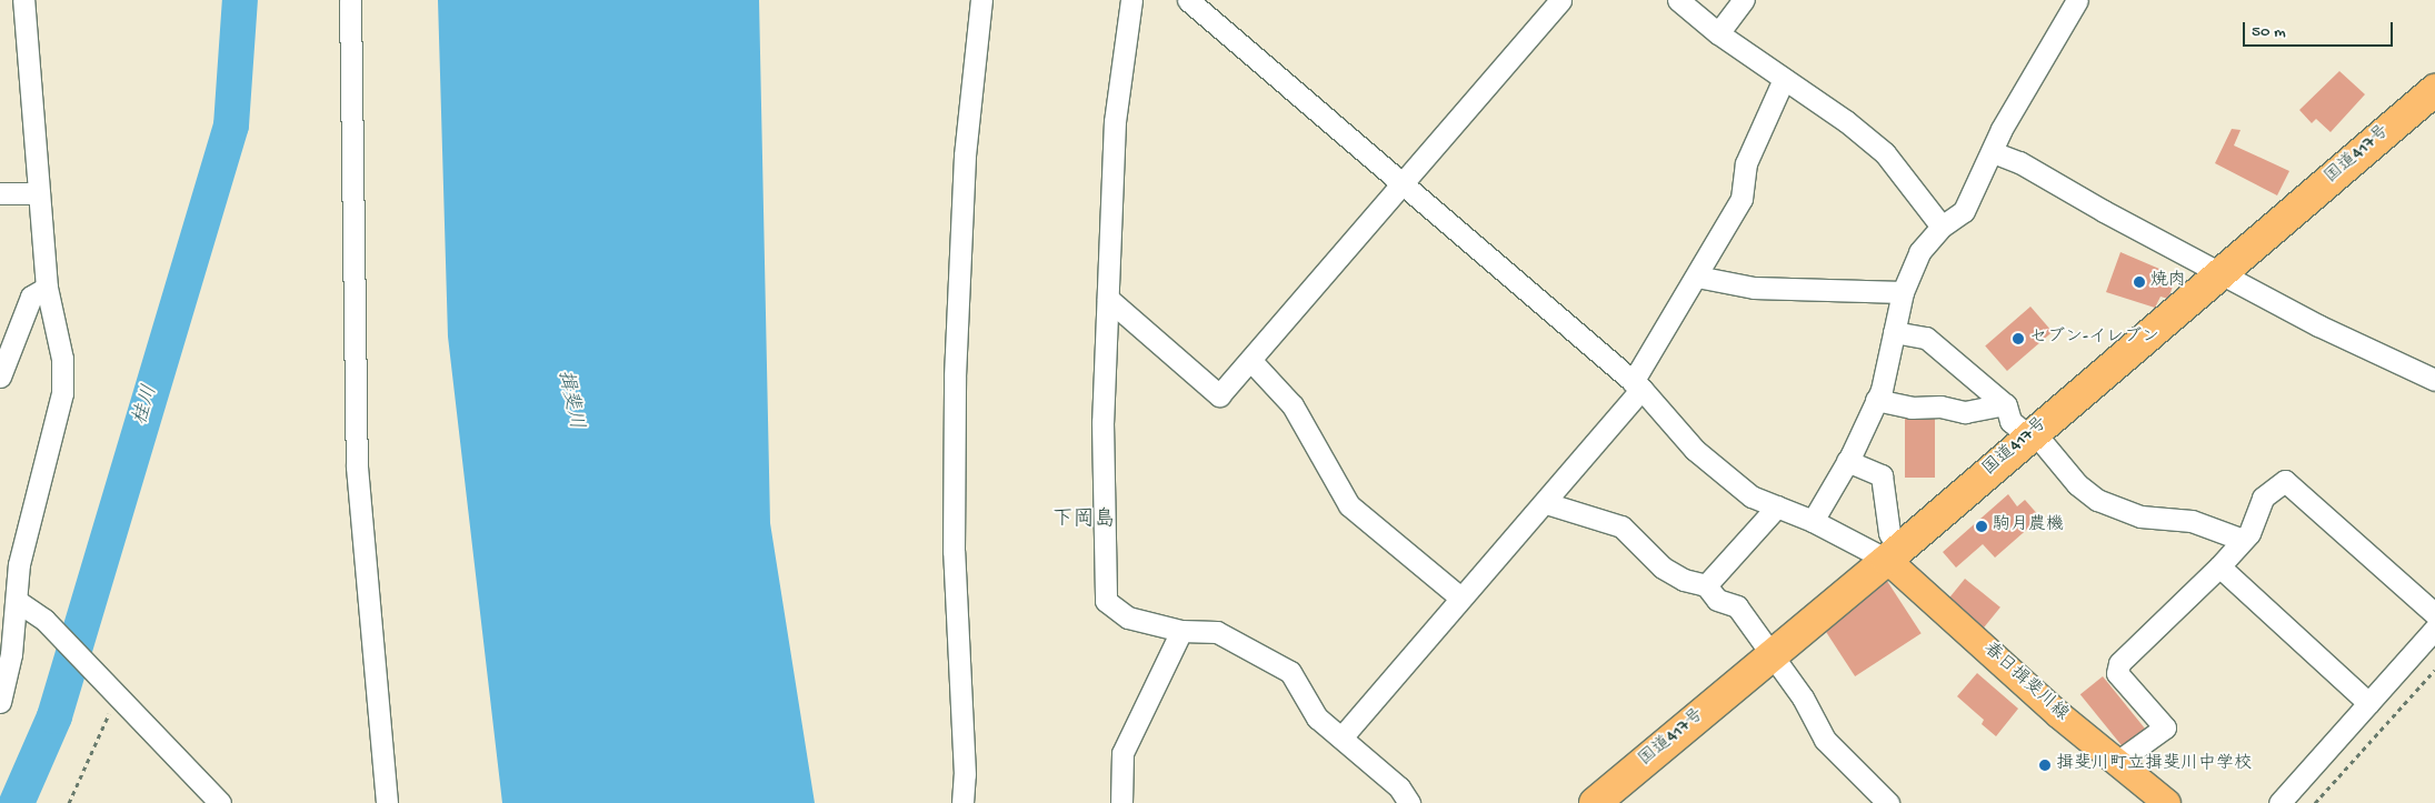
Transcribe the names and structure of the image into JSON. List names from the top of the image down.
{
  "streets": {
    "highway": ["国道417号"],
    "main road": ["春日揖斐川線"]
  },
  "crossings": [
    ["国道417号", "春日揖斐川線"]
  ],
  "districts": ["下岡島"],
  "water": ["揖斐川", "桂川"],
  "places": [
    "焼肉",
    "セブン-イレブン",
    "駒月農機",
    "揖斐川町立揖斐川中学校"
  ],
  "scale_bar": "50 m"
}
